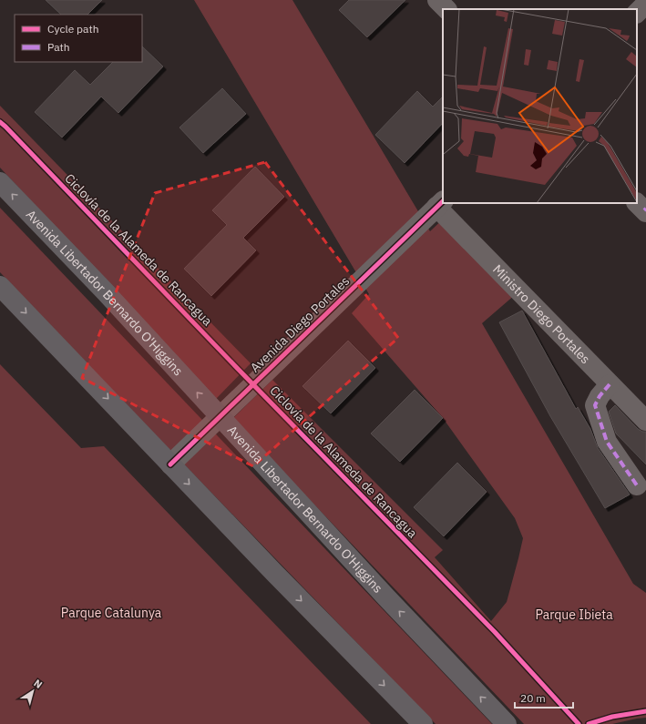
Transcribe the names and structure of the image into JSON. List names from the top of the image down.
{
  "streets": {
    "main road": ["Avenida Libertador Bernardo O'Higgins"],
    "street": ["Ministro Diego Portales", "Avenida Diego Portales"],
    "cycle path": ["Ciclovía de la Alameda de Rancagua"]
  },
  "crossings": [
    ["Avenida Libertador Bernardo O'Higgins", "Avenida Diego Portales"],
    ["Ministro Diego Portales", "Avenida Diego Portales"]
  ],
  "parks": ["Parque Catalunya", "Parque Ibieta"],
  "legend": ["Cycle path", "Path"],
  "scale_bar": "20 m",
  "north": "top right"
}
